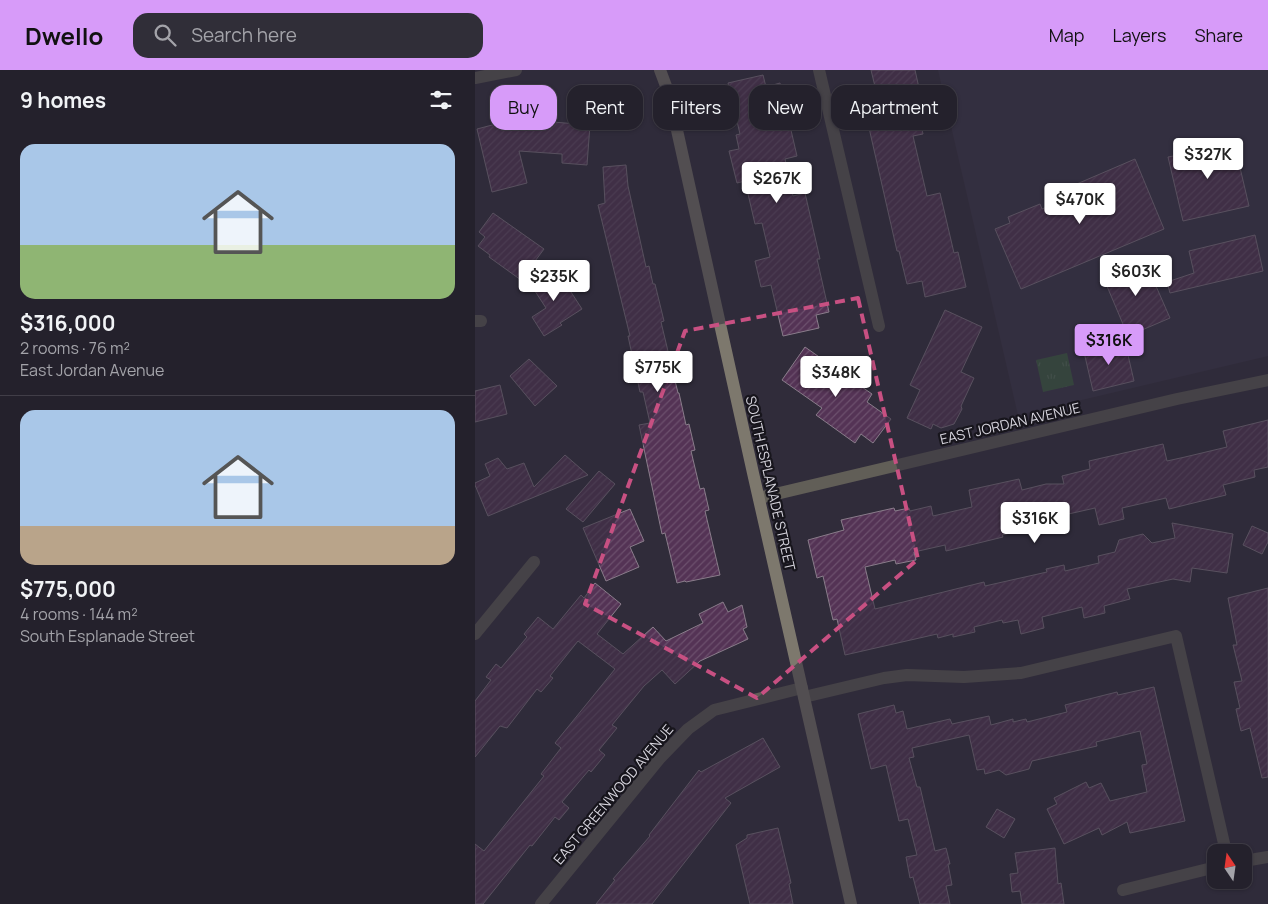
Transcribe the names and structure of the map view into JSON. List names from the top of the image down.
{
  "streets": {
    "main road": ["SOUTH ESPLANADE STREET"],
    "street": ["EAST JORDAN AVENUE", "EAST GREENWOOD AVENUE"]
  },
  "crossings": [
    ["EAST JORDAN AVENUE", "SOUTH ESPLANADE STREET"],
    ["SOUTH ESPLANADE STREET", "EAST GREENWOOD AVENUE"]
  ],
  "north": "top",
  "page": {
    "header": "Dwello",
    "search": "Search here",
    "nav": ["Map", "Layers", "Share"],
    "heading": "9 homes",
    "chip": [
      "Buy",
      "Rent",
      "Filters",
      "New",
      "Apartment"
    ],
    "list": [
      {
        "name": "$316,000",
        "note": "2 rooms · 76 m² · East Jordan Avenue"
      },
      {
        "name": "$775,000",
        "note": "4 rooms · 144 m² · South Esplanade Street"
      }
    ],
    "price": [
      "$327K",
      "$267K",
      "$470K",
      "$603K",
      "$235K",
      "$316K",
      "$775K",
      "$348K",
      "$316K"
    ]
  }
}
